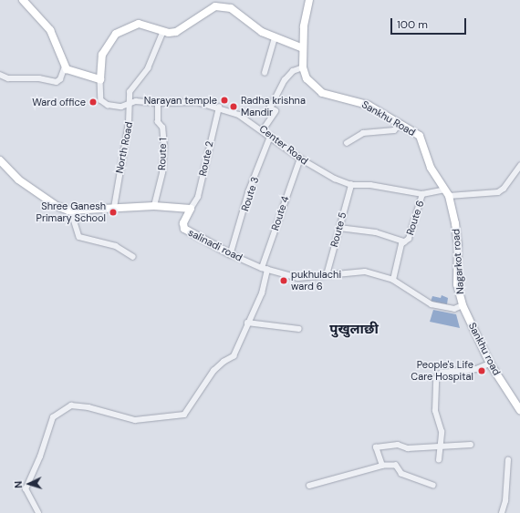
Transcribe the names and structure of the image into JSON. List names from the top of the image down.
{
  "streets": {
    "main road": [
      "Sankhu Road",
      "salinadi road",
      "Nagarkot road",
      "Sankhu road"
    ],
    "street": [
      "Center Road",
      "North Road",
      "Route 1",
      "Route 2",
      "Route 3",
      "Route 4",
      "Route 6",
      "Route 5"
    ]
  },
  "crossings": [
    ["Sankhu Road", "Center Road"],
    ["Sankhu Road", "Nagarkot road"],
    ["Center Road", "North Road"],
    ["Center Road", "Route 1"],
    ["Center Road", "Route 2"],
    ["Center Road", "Route 3"],
    ["Center Road", "Route 4"],
    ["Center Road", "Route 6"],
    ["Center Road", "Route 5"],
    ["Center Road", "Nagarkot road"],
    ["Route 2", "salinadi road"],
    ["Route 3", "salinadi road"],
    ["Route 4", "salinadi road"],
    ["Route 6", "salinadi road"],
    ["Route 5", "salinadi road"],
    ["salinadi road", "Nagarkot road"],
    ["salinadi road", "Sankhu road"],
    ["Nagarkot road", "Sankhu road"]
  ],
  "districts": ["पुखुलाछी"],
  "places": [
    "Narayan temple",
    "Ward office",
    "Radha krishna Mandir",
    "Shree Ganesh Primary School",
    "pukhulachi ward 6",
    "People's Life Care Hospital"
  ],
  "scale_bar": "100 m",
  "north": "left"
}
